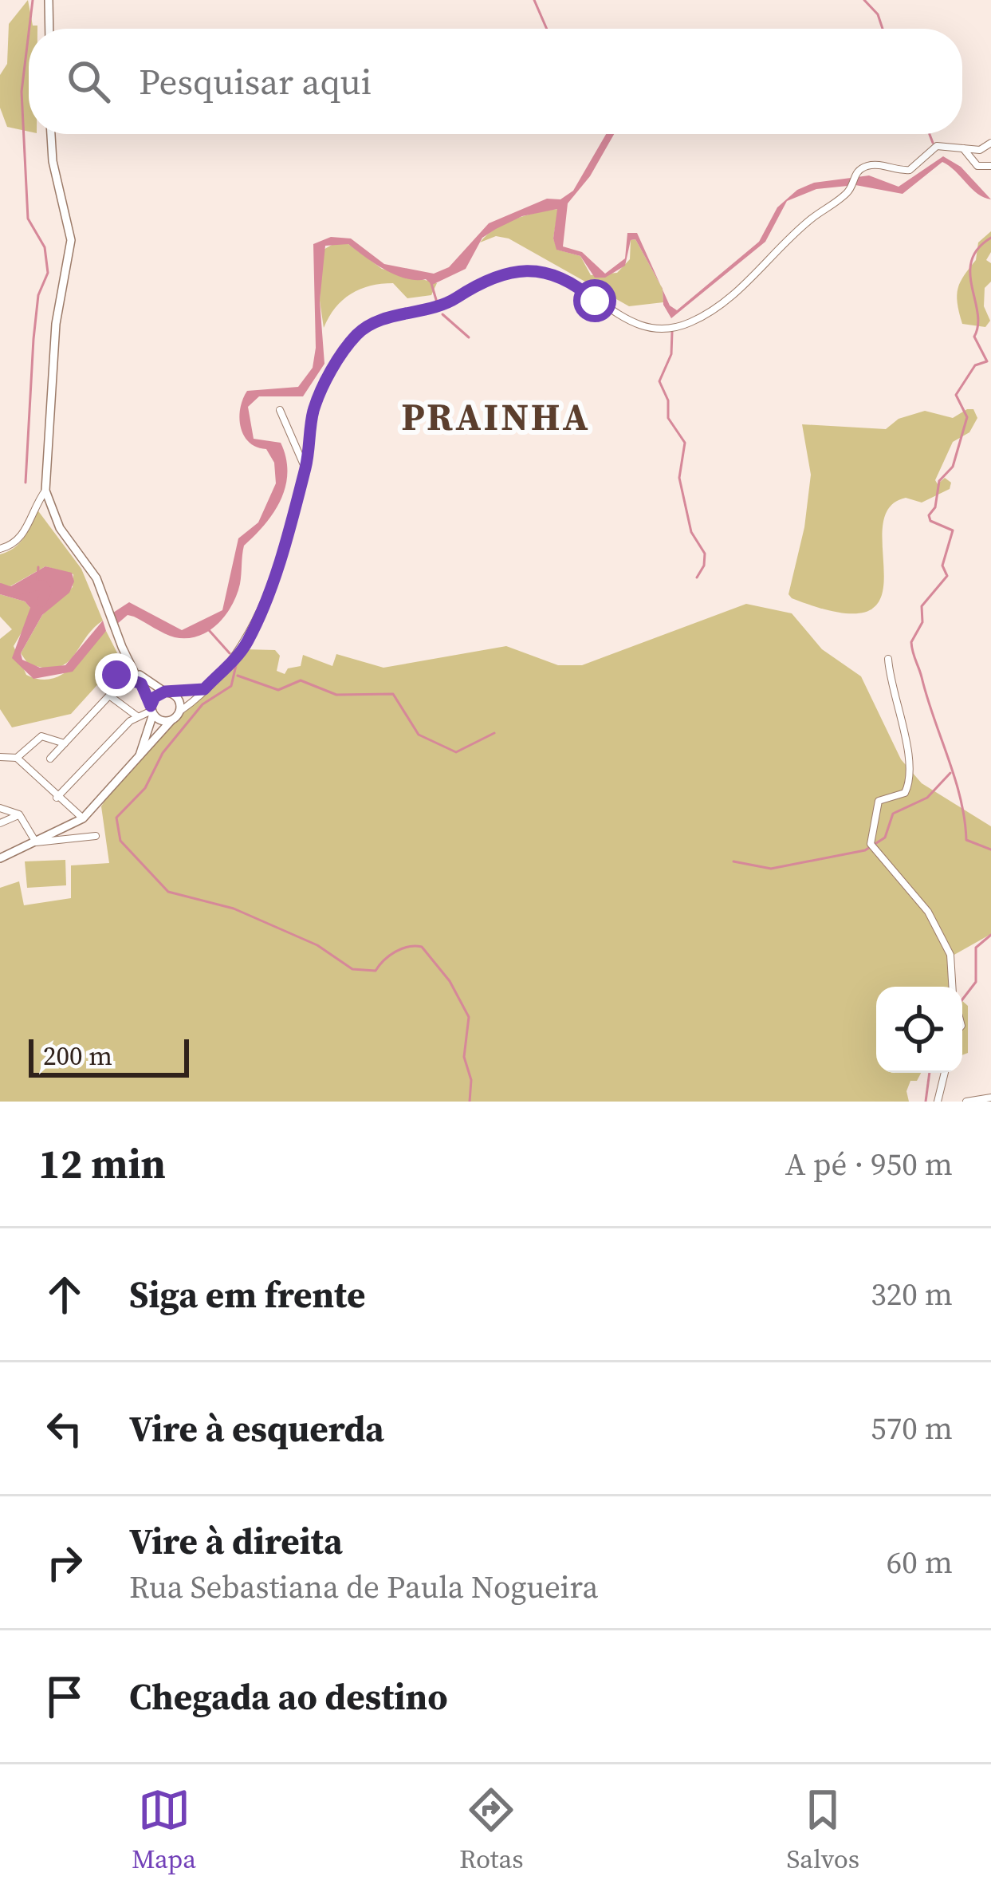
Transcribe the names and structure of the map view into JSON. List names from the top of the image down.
{
  "districts": ["PRAINHA"],
  "scale_bar": "200 m",
  "page": {
    "search": "Pesquisar aqui",
    "scale": "200 m",
    "heading": ["12 min", "A pé · 950 m"],
    "list": [
      ["Siga em frente", "320 m"],
      ["Vire à esquerda", "570 m"],
      ["Vire à direita", "Rua Sebastiana de Paula Nogueira", "60 m"],
      "Chegada ao destino"
    ],
    "nav": ["Mapa", "Rotas", "Salvos"]
  }
}
